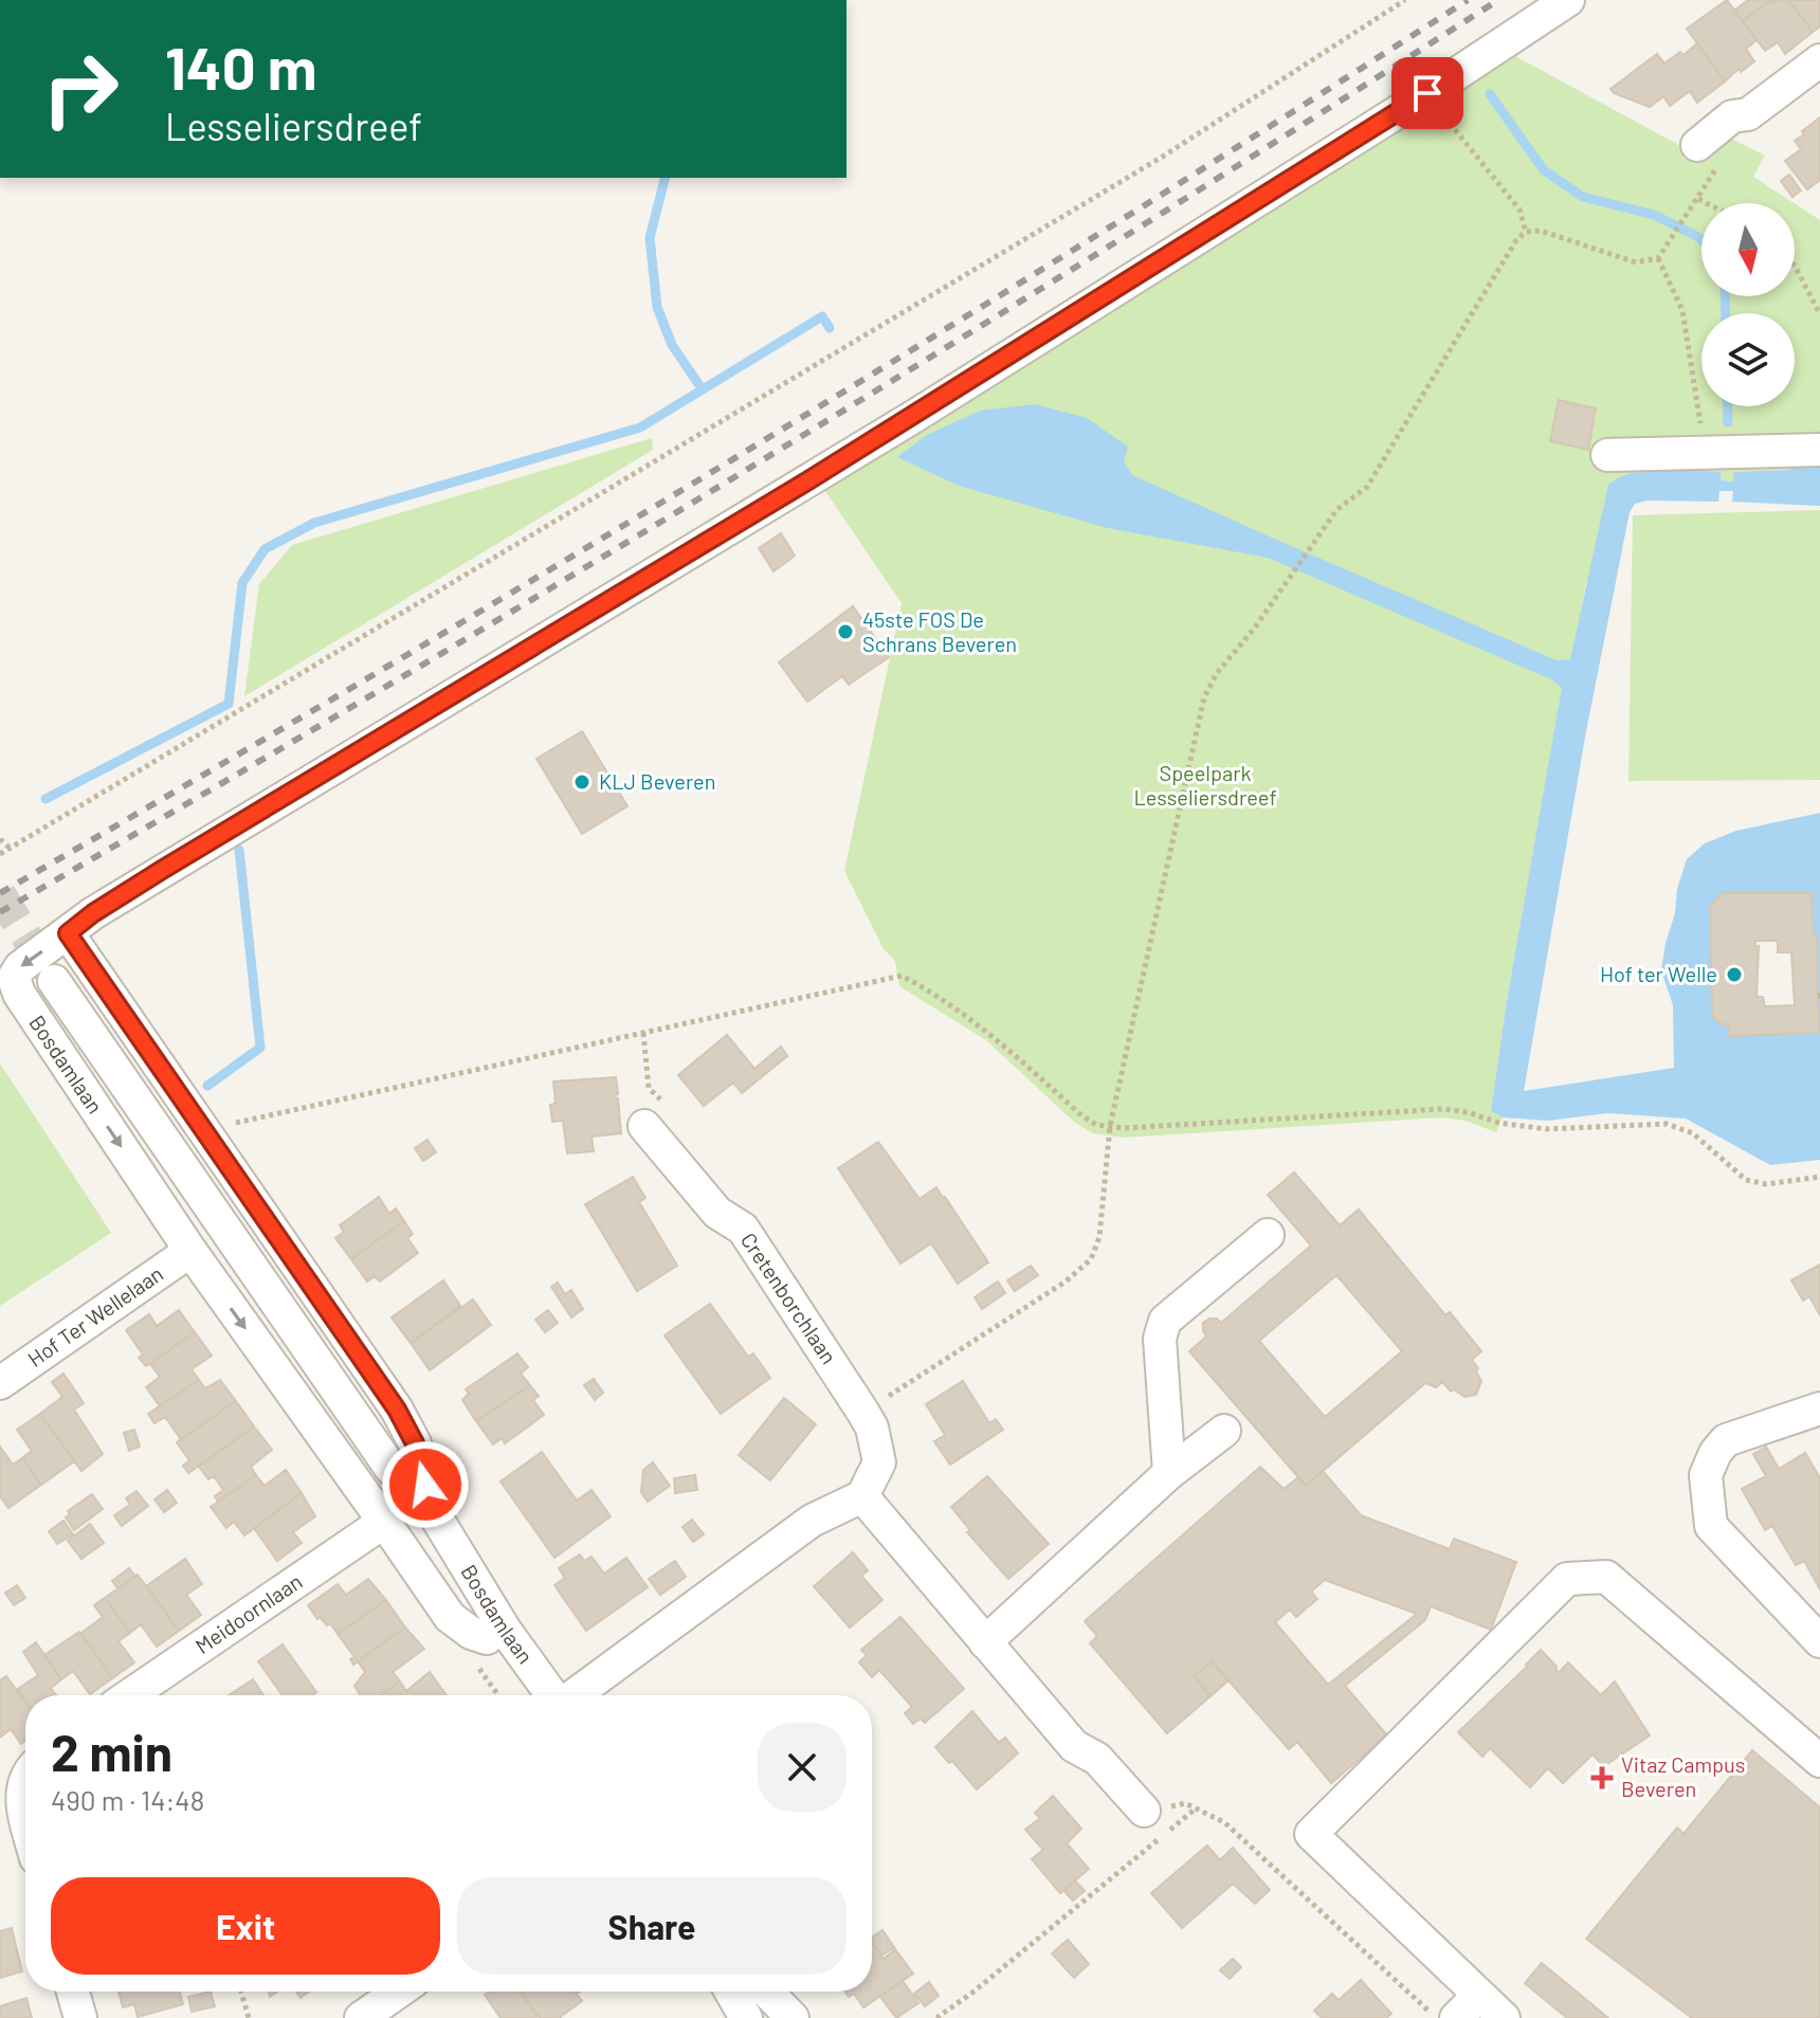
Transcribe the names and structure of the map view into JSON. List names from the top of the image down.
{
  "streets": {
    "street": [
      "Bosdamlaan",
      "Cretenborchlaan",
      "Hof Ter Wellelaan",
      "Meidoornlaan"
    ]
  },
  "crossings": [
    ["Bosdamlaan", "Hof Ter Wellelaan"],
    ["Bosdamlaan", "Meidoornlaan"]
  ],
  "parks": ["Speelpark Lesseliersdreef"],
  "places": {
    "other": ["45ste FOS De Schrans Beveren", "KLJ Beveren", "Hof ter Welle"],
    "health": ["Vitaz Campus Beveren"]
  },
  "north": "bottom",
  "page": {
    "turn": ["140 m", "Lesseliersdreef"],
    "heading": ["2 min", "490 m · 14:48"],
    "buttons": ["Exit", "Share"]
  }
}
